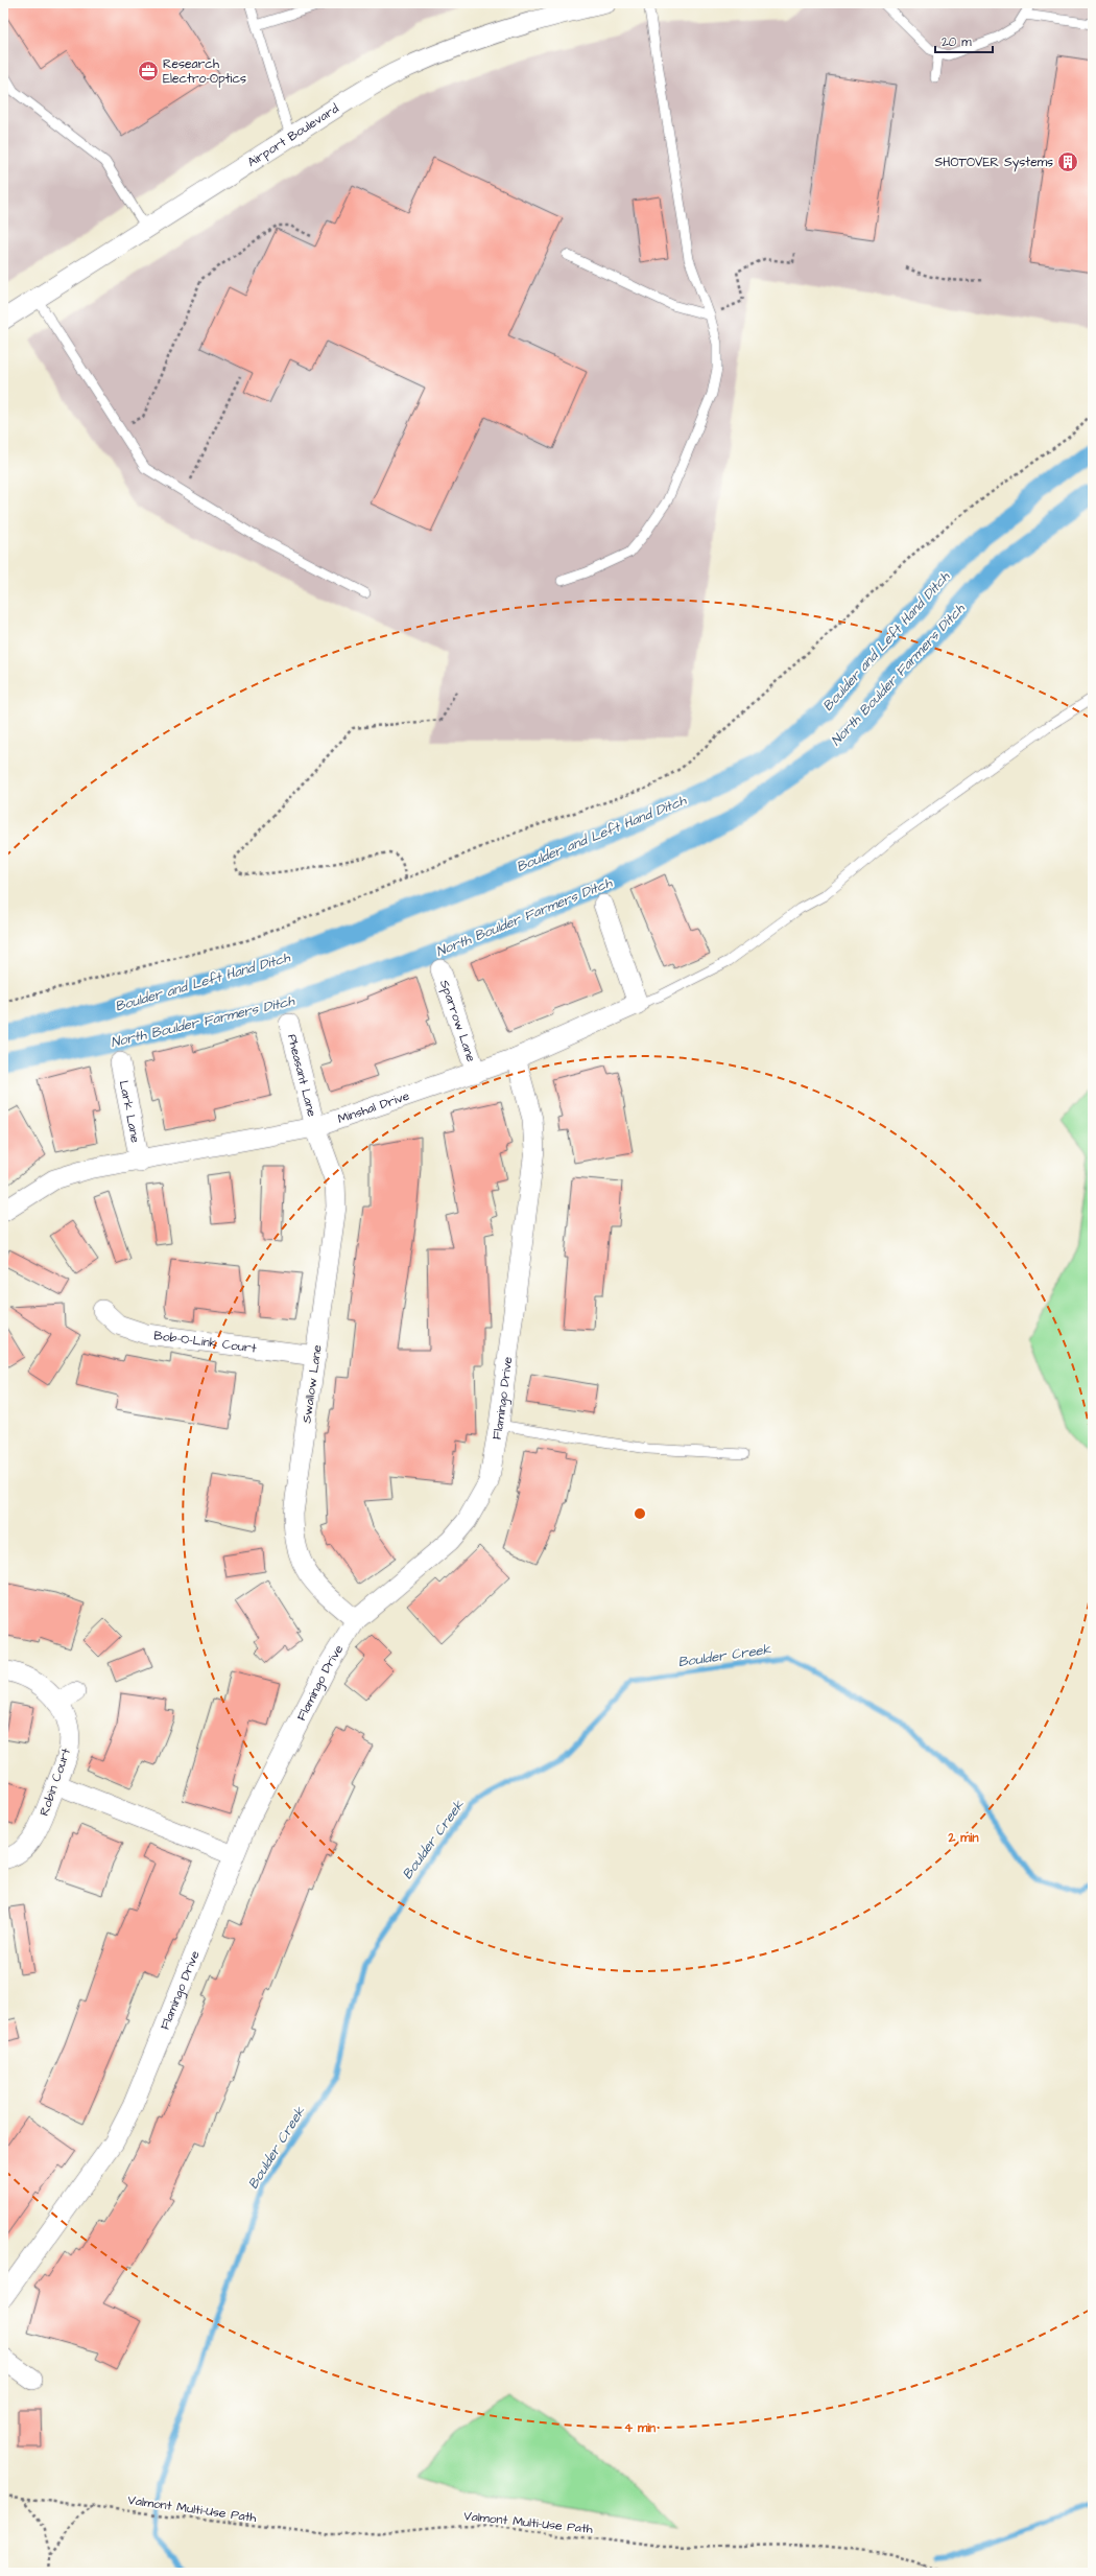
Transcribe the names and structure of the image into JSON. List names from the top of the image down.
{
  "streets": {
    "street": [
      "Airport Boulevard",
      "Sparrow Lane",
      "Pheasant Lane",
      "Minshal Drive",
      "Lark Lane",
      "Bob-O-Link Court",
      "Swallow Lane",
      "Flamingo Drive",
      "Robin Court"
    ],
    "path": ["Valmont Multi-Use Path"]
  },
  "crossings": [
    ["Sparrow Lane", "Minshal Drive"],
    ["Pheasant Lane", "Minshal Drive"],
    ["Pheasant Lane", "Swallow Lane"],
    ["Minshal Drive", "Lark Lane"],
    ["Minshal Drive", "Swallow Lane"],
    ["Minshal Drive", "Flamingo Drive"],
    ["Bob-O-Link Court", "Swallow Lane"],
    ["Swallow Lane", "Flamingo Drive"]
  ],
  "water": ["Boulder and Left Hand Ditch", "North Boulder Farmers Ditch", "Boulder Creek"],
  "places": {
    "office": ["Research Electro-Optics"],
    "building": ["SHOTOVER Systems"]
  },
  "scale_bar": "20 m",
  "rings": ["2 min", "4 min"]
}
